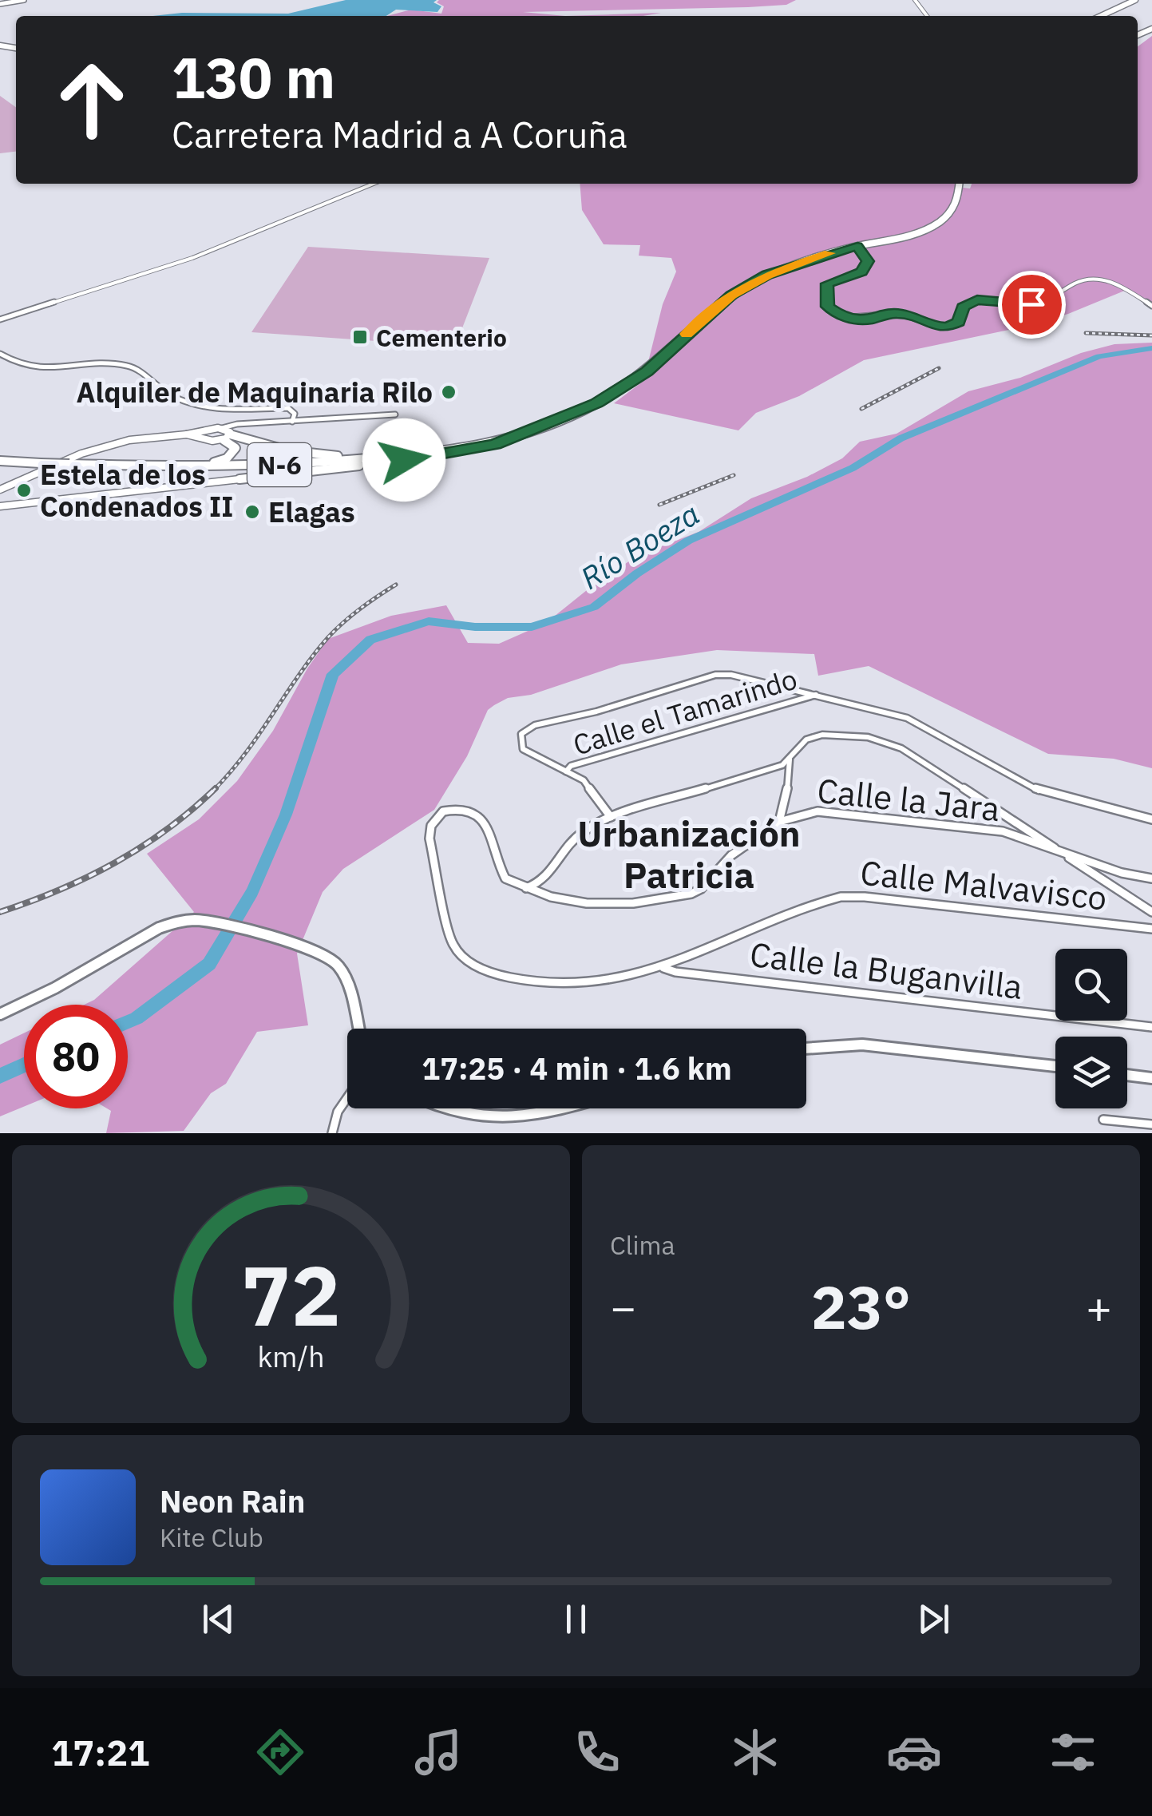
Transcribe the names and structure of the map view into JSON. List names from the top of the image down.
{
  "streets": {
    "highway": ["N-6"],
    "street": [
      "Calle el Tamarindo",
      "Calle la Jara",
      "Calle Malvavisco",
      "Calle la Buganvilla"
    ]
  },
  "crossings": [
    ["Calle la Jara", "Calle Malvavisco"],
    ["Calle Malvavisco", "Calle la Buganvilla"]
  ],
  "districts": ["Urbanización Patricia"],
  "water": ["Río Boeza"],
  "places": {
    "transit": ["Cementerio"],
    "other": ["Alquiler de Maquinaria Rilo", "Estela de los Condenados II", "Elagas"]
  },
  "page": {
    "turn": ["130 m", "Carretera Madrid a A Coruña"],
    "limit": "80",
    "trip": "17:25 · 4 min · 1.6 km",
    "tile": "Clima",
    "heat": ["−", "23°", "+"],
    "song": ["Neon Rain", "Kite Club"],
    "tabs": "17:21",
    "gauge": ["72", "km/h"]
  }
}
